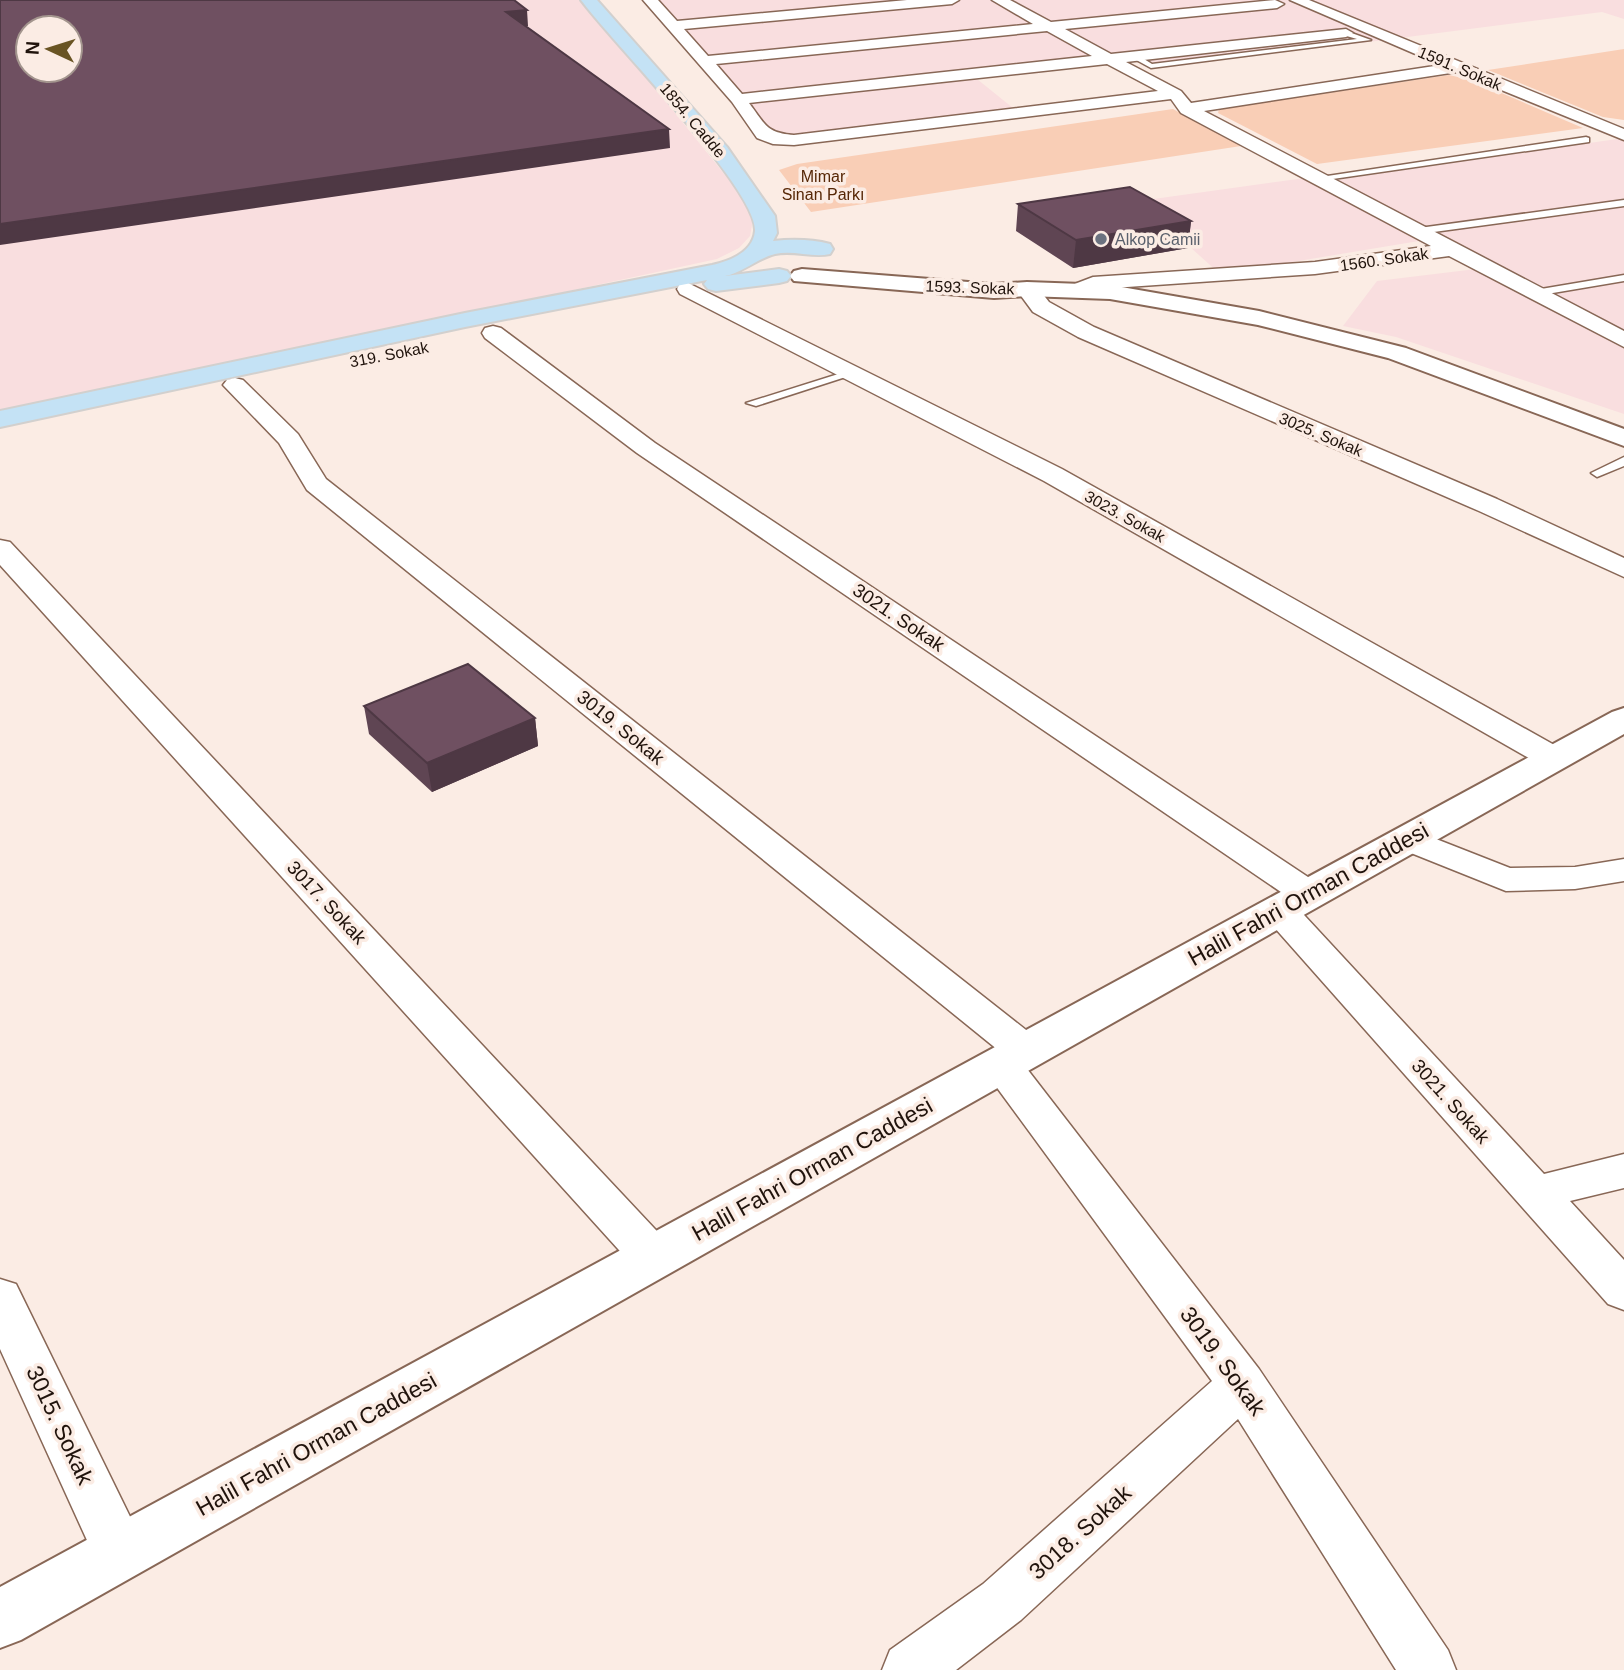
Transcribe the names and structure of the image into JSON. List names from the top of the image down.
{
  "streets": {
    "main road": [
      "1854. Cadde",
      "1593. Sokak",
      "319. Sokak",
      "Halil Fahri Orman Caddesi"
    ],
    "street": [
      "1591. Sokak",
      "1560. Sokak",
      "3025. Sokak",
      "3023. Sokak",
      "3021. Sokak",
      "3019. Sokak",
      "3017. Sokak",
      "3015. Sokak",
      "3018. Sokak"
    ]
  },
  "crossings": [
    ["1854. Cadde", "319. Sokak"],
    ["1593. Sokak", "319. Sokak"],
    ["1593. Sokak", "3025. Sokak"],
    ["319. Sokak", "3023. Sokak"],
    ["319. Sokak", "3021. Sokak"],
    ["319. Sokak", "3019. Sokak"],
    ["3023. Sokak", "Halil Fahri Orman Caddesi"],
    ["3021. Sokak", "Halil Fahri Orman Caddesi"],
    ["3019. Sokak", "Halil Fahri Orman Caddesi"],
    ["3019. Sokak", "3018. Sokak"],
    ["Halil Fahri Orman Caddesi", "3017. Sokak"],
    ["Halil Fahri Orman Caddesi", "3015. Sokak"]
  ],
  "parks": ["Mimar Sinan Parkı"],
  "places": ["Alkop Camii"],
  "north": "left"
}
